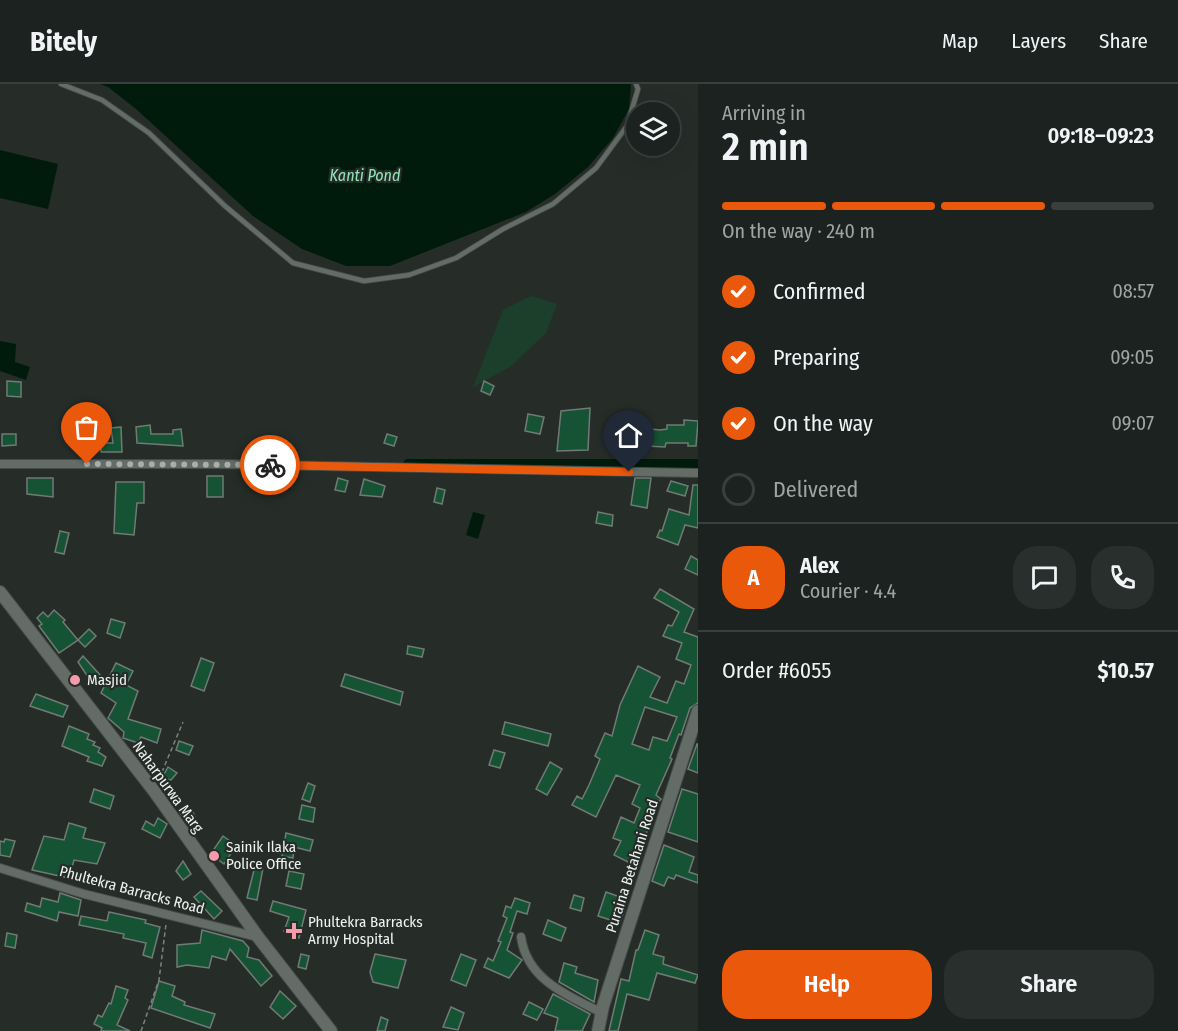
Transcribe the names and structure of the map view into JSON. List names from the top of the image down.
{
  "streets": {
    "main road": ["Naharpurwa Marg", "Puraina Betahani Road"],
    "street": ["Phultekra Barracks Road"]
  },
  "crossings": [
    ["Naharpurwa Marg", "Phultekra Barracks Road"]
  ],
  "water": ["Kanti Pond"],
  "places": {
    "other": ["Masjid", "Sainik Ilaka Police Office"],
    "health": ["Phultekra Barracks Army Hospital"]
  },
  "page": {
    "header": "Bitely",
    "nav": ["Map", "Layers", "Share"],
    "heading": ["2 min", "Arriving in", "09:18–09:23"],
    "panel": [
      "Alex",
      "Courier · 4.4",
      "Order #6055",
      "$10.57"
    ],
    "bar": "On the way · 240 m",
    "list": [
      ["Confirmed", "08:57"],
      ["Preparing", "09:05"],
      ["On the way", "09:07"],
      "Delivered"
    ],
    "round": "A",
    "buttons": ["Help", "Share"]
  }
}
